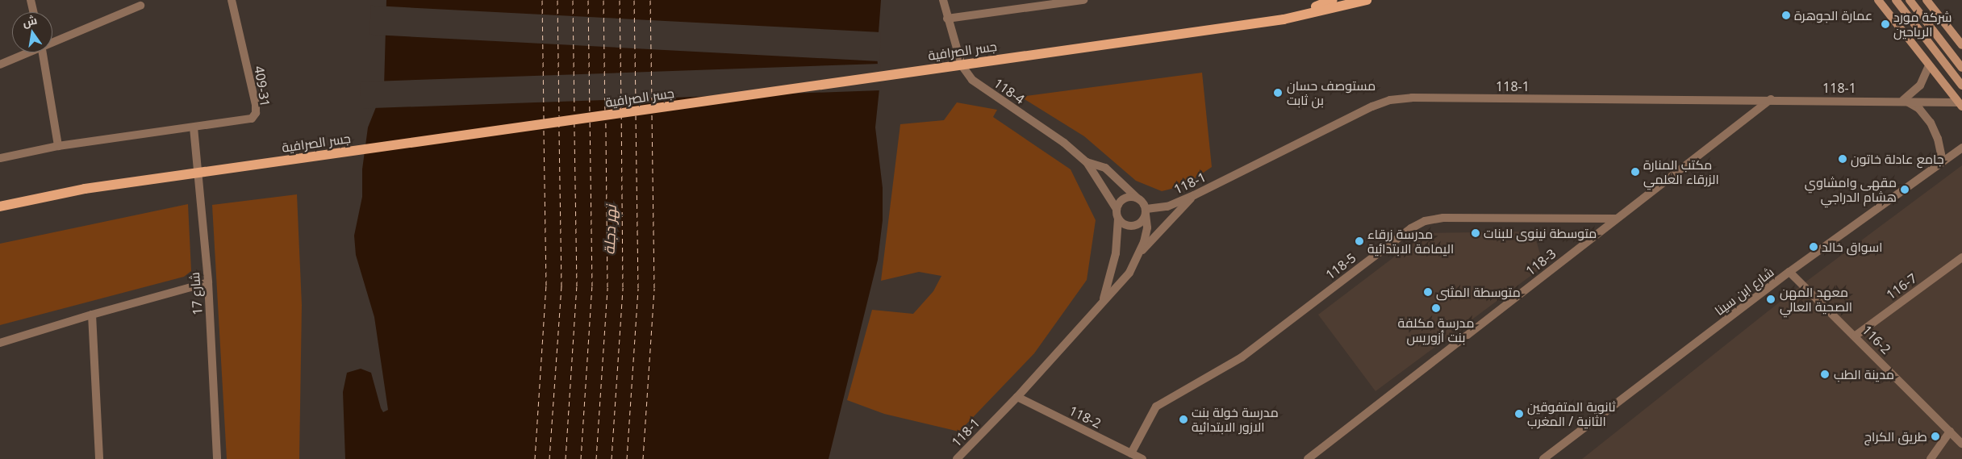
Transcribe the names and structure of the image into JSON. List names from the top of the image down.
{
  "streets": {
    "main road": ["جسر الصرافية"],
    "street": [
      "409-31",
      "118-1",
      "118-4",
      "118-3",
      "118-5",
      "116-7",
      "شارع ابن سينا",
      "شارع 17",
      "116-2",
      "118-2"
    ]
  },
  "crossings": [
    ["409-31", "شارع 17"],
    ["118-1", "118-4"],
    ["118-1", "118-3"],
    ["118-1", "118-2"],
    ["118-3", "118-5"],
    ["118-5", "118-2"],
    ["116-7", "116-2"],
    ["شارع ابن سينا", "116-2"]
  ],
  "water": ["نهر دجلة"],
  "places": [
    "عمارة الجوهرة",
    "شركة مورد الرياحين",
    "مستوصف حسان بن ثابت",
    "جامع عادلة خاتون",
    "مكتب المنارة الزرقاء العلمي",
    "مقهى وامشاوي هشام الدراجي",
    "متوسطة نينوى للبنات",
    "مدرسة زرقاء اليمامة الابتدائية",
    "اسواق خالد",
    "متوسطة المثنى",
    "معهد المهن الصحية العالي",
    "مدرسة مكلفة بنت أزوريس",
    "مدينة الطب",
    "ثانوية المتفوقين الثانية / المغرب",
    "مدرسة خولة بنت الازور الابتدائية",
    "طريق الكراج"
  ],
  "north": "top"
}
